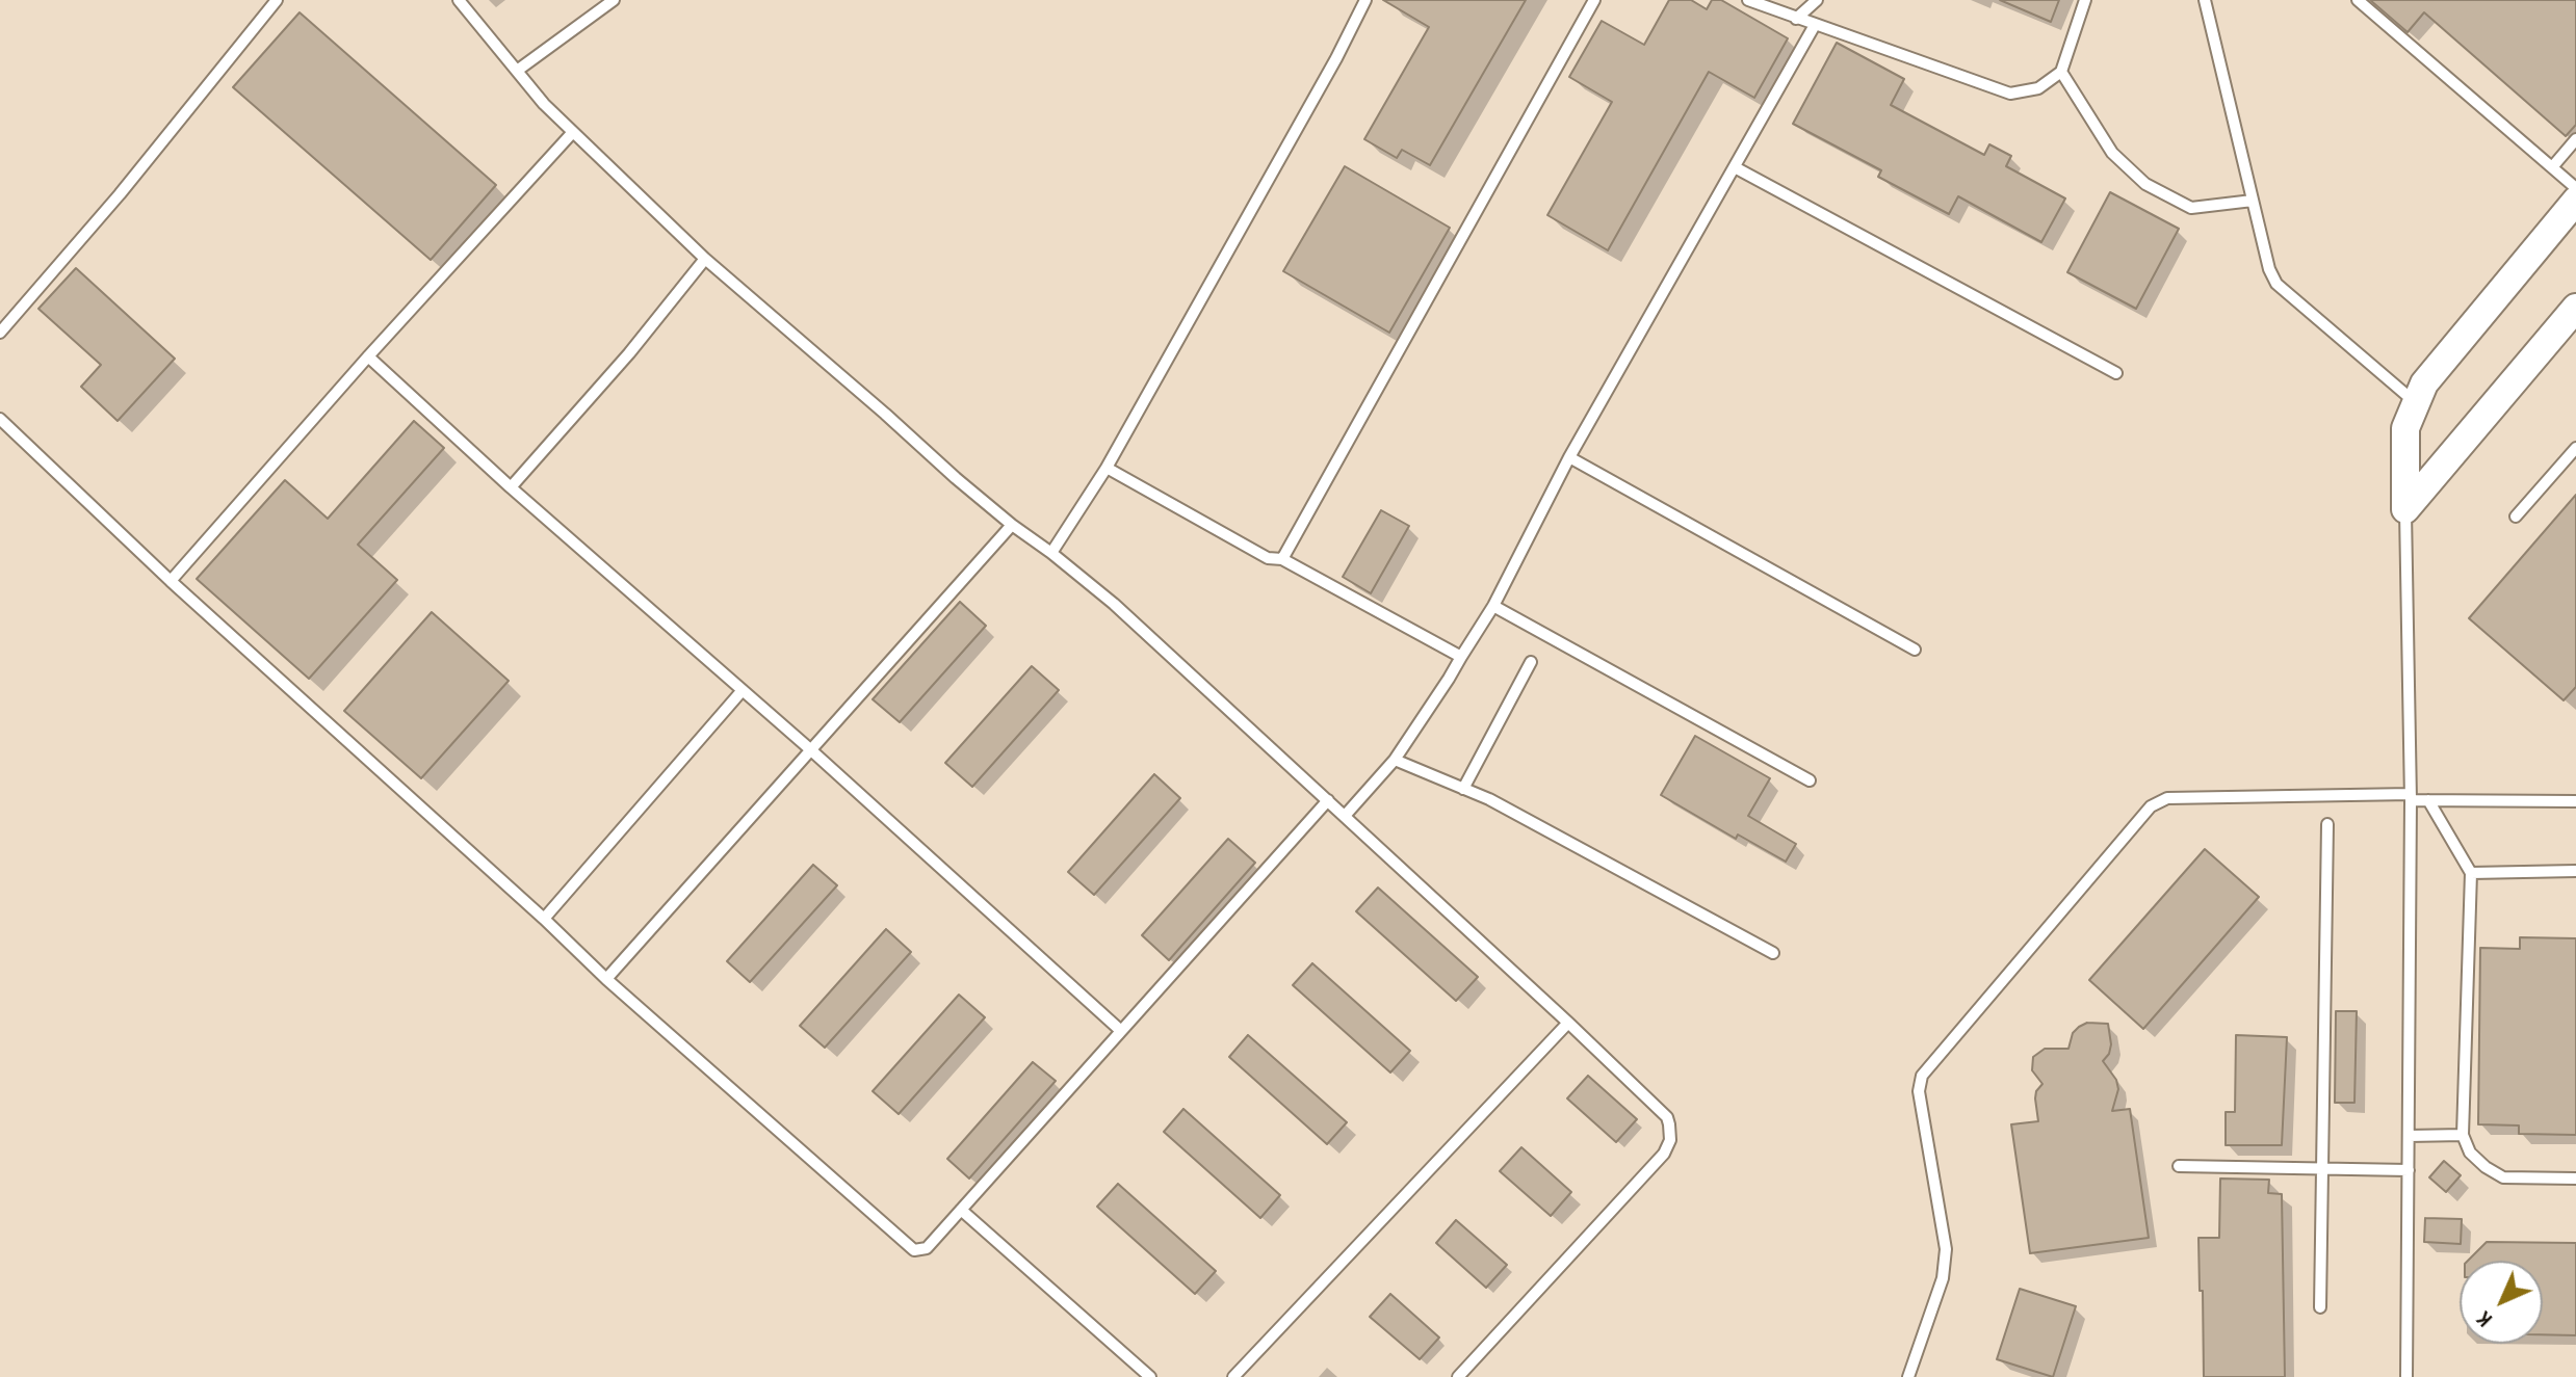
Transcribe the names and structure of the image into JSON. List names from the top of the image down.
{
  "north": "bottom left"
}
